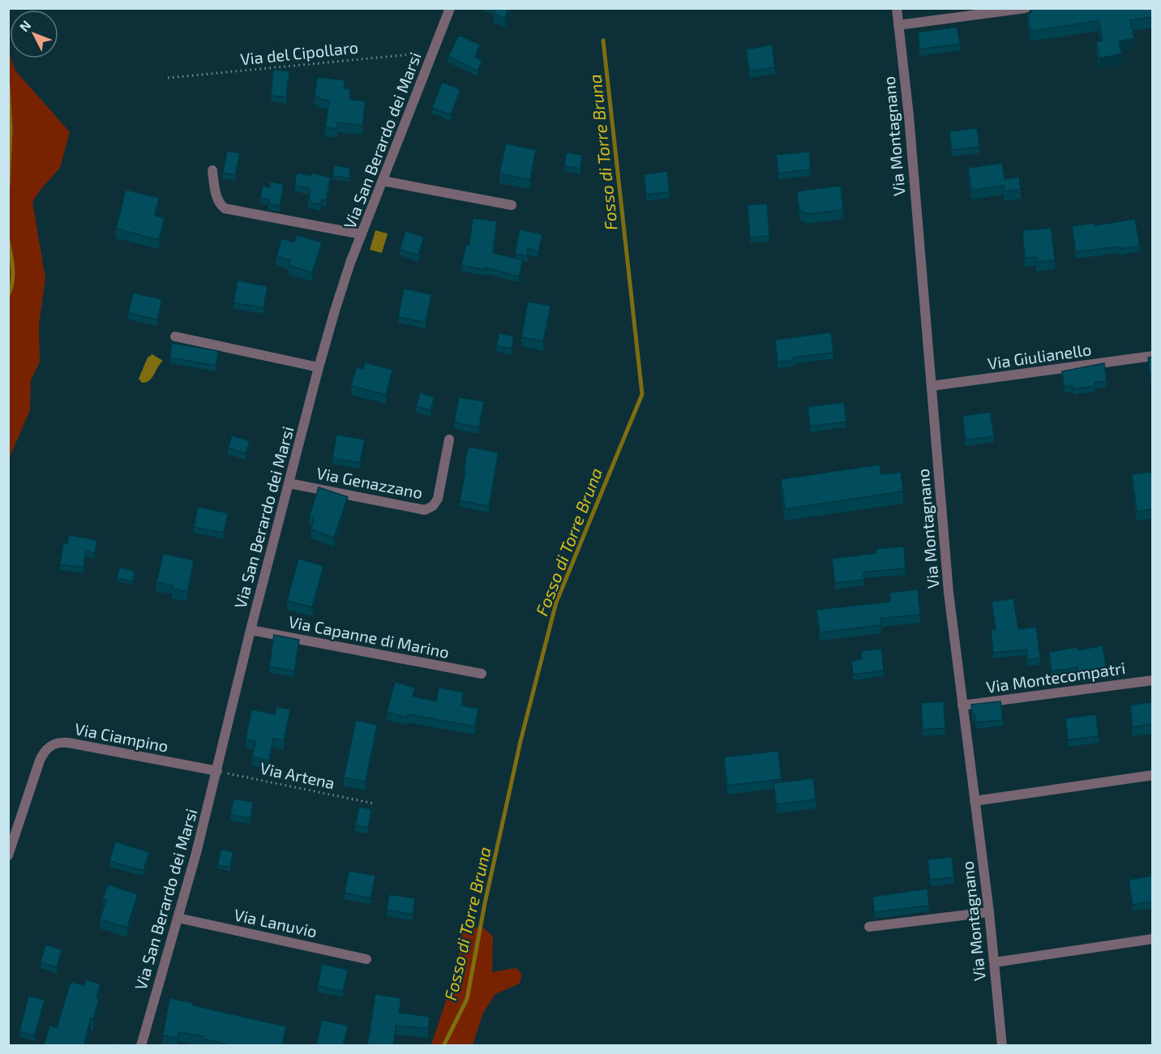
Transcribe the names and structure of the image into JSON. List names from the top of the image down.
{
  "streets": {
    "street": [
      "Via Montagnano",
      "Via San Berardo dei Marsi",
      "Via Giulianello",
      "Via Genazzano",
      "Via Capanne di Marino",
      "Via Montecompatri",
      "Via Ciampino",
      "Via Lanuvio"
    ],
    "path": ["Via del Cipollaro", "Via Artena"]
  },
  "crossings": [
    ["Via del Cipollaro", "Via San Berardo dei Marsi"],
    ["Via Montagnano", "Via Giulianello"],
    ["Via Montagnano", "Via Montecompatri"],
    ["Via San Berardo dei Marsi", "Via Genazzano"],
    ["Via San Berardo dei Marsi", "Via Capanne di Marino"],
    ["Via San Berardo dei Marsi", "Via Ciampino"],
    ["Via San Berardo dei Marsi", "Via Artena"],
    ["Via San Berardo dei Marsi", "Via Lanuvio"],
    ["Via Ciampino", "Via Artena"]
  ],
  "water": ["Fosso di Torre Bruna"],
  "north": "top left"
}
